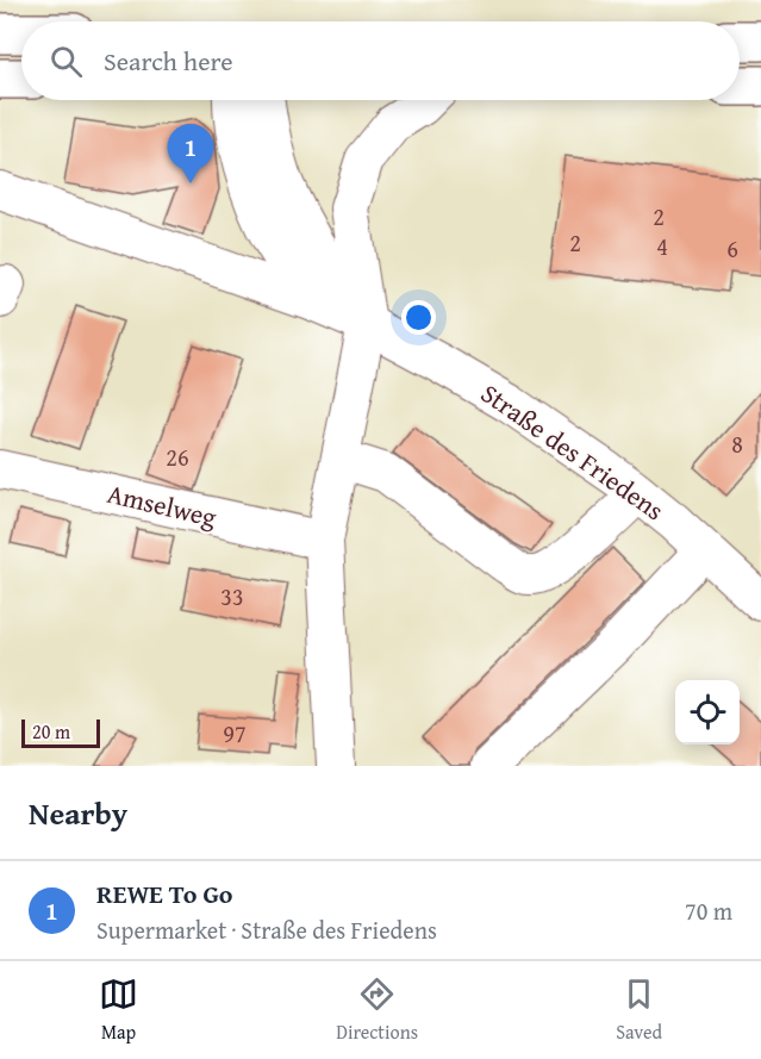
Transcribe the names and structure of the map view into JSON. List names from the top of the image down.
{
  "streets": {
    "street": ["Straße des Friedens", "Amselweg"]
  },
  "house_numbers": [
    "2",
    "2",
    "4",
    "6",
    "8",
    "26",
    "33",
    "97"
  ],
  "scale_bar": "20 m",
  "page": {
    "search": "Search here",
    "pins": "1",
    "scale": "20 m",
    "heading": "Nearby",
    "list": [
      {
        "mark": "1",
        "name": "REWE To Go",
        "note": "Supermarket · Straße des Friedens",
        "value": "70 m"
      }
    ],
    "nav": ["Map", "Directions", "Saved"]
  }
}
